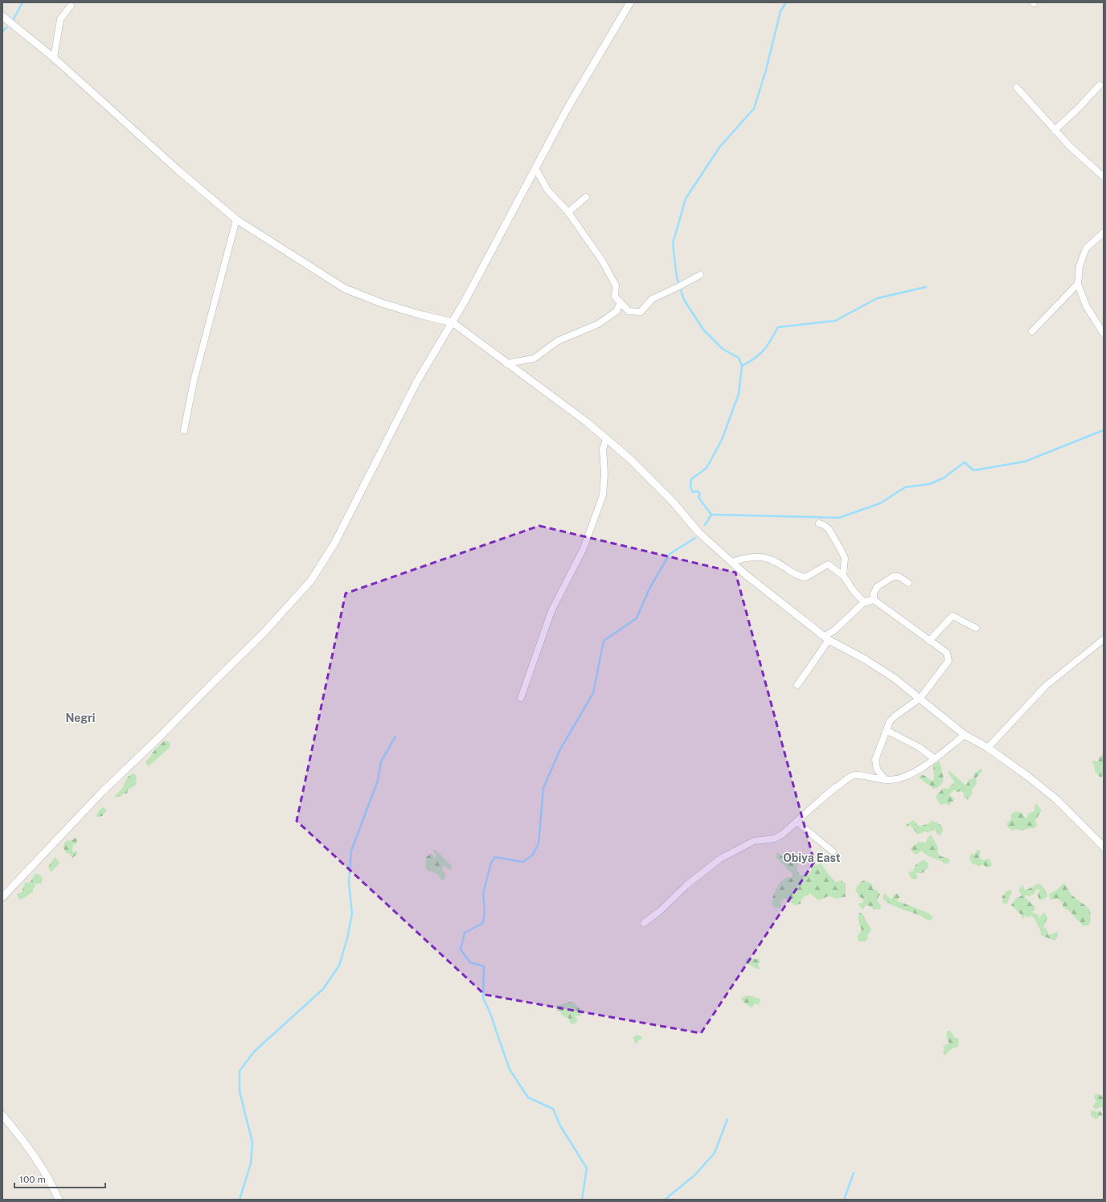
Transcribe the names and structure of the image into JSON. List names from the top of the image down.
{
  "districts": ["Negri", "Obiya East"],
  "scale_bar": "100 m"
}
